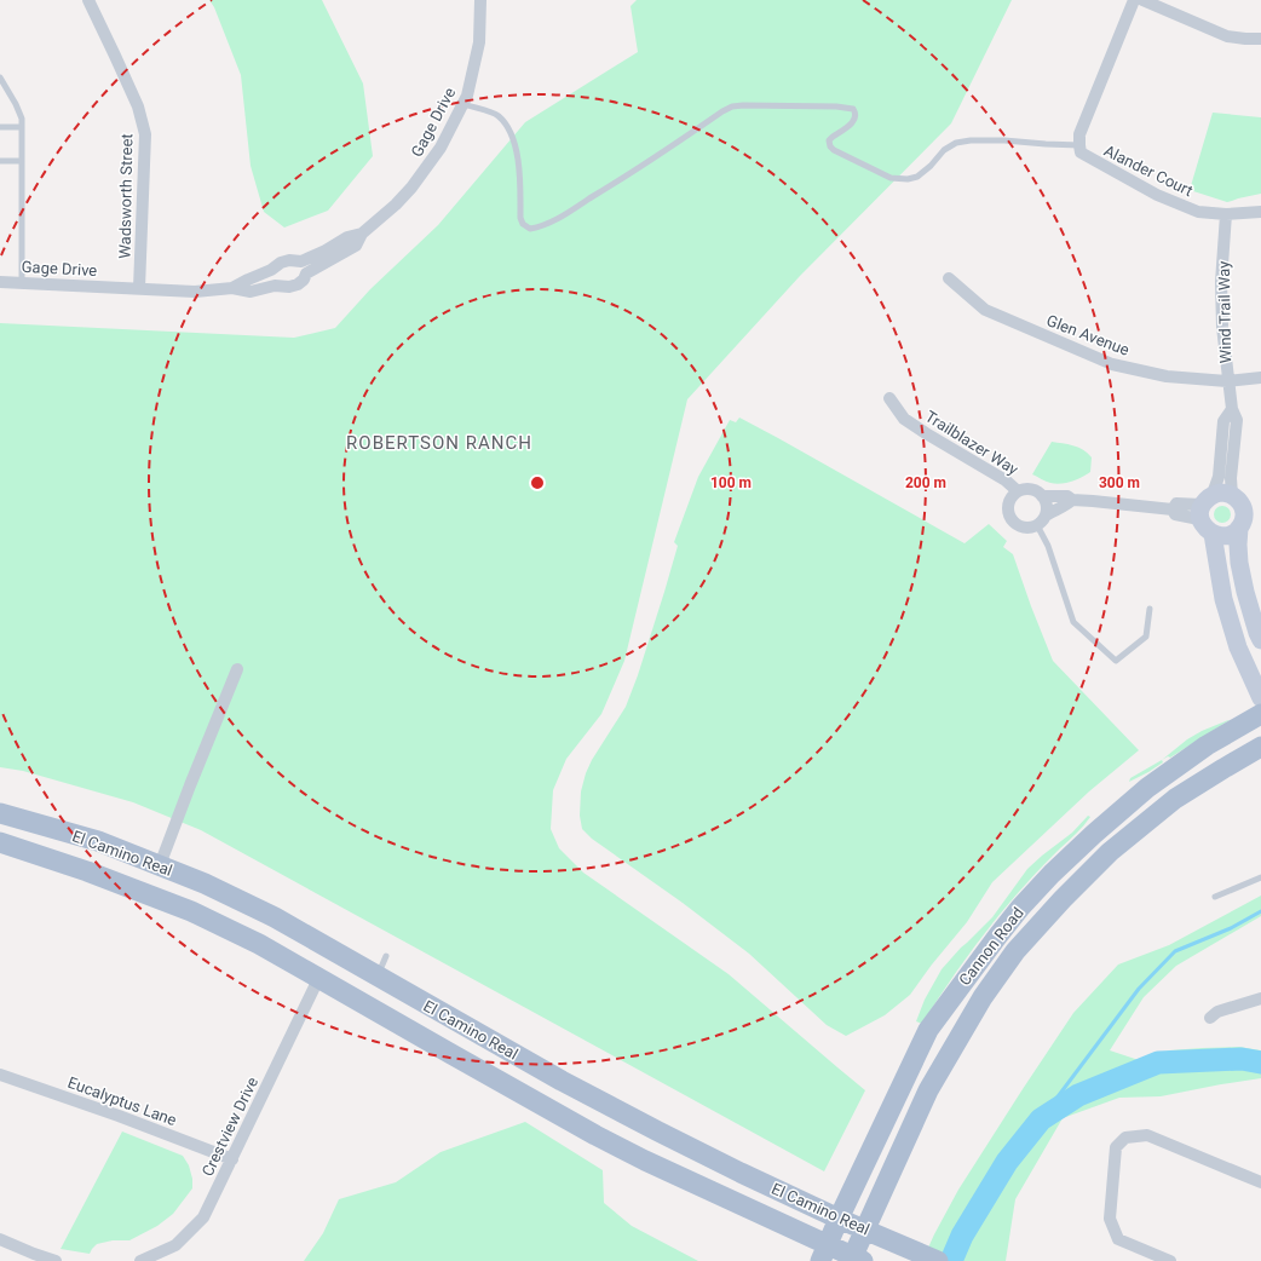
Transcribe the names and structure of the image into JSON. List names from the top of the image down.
{
  "streets": {
    "main road": ["El Camino Real", "Cannon Road"],
    "street": [
      "Gage Drive",
      "Alander Court",
      "Wadsworth Street",
      "Wind Trail Way",
      "Glen Avenue",
      "Trailblazer Way",
      "Eucalyptus Lane",
      "Crestview Drive"
    ]
  },
  "crossings": [
    ["Gage Drive", "Wadsworth Street"],
    ["Alander Court", "Wind Trail Way"],
    ["Wind Trail Way", "Glen Avenue"],
    ["El Camino Real", "Cannon Road"],
    ["El Camino Real", "Crestview Drive"],
    ["Eucalyptus Lane", "Crestview Drive"]
  ],
  "districts": ["ROBERTSON RANCH"],
  "rings": ["100 m", "200 m", "300 m"]
}
